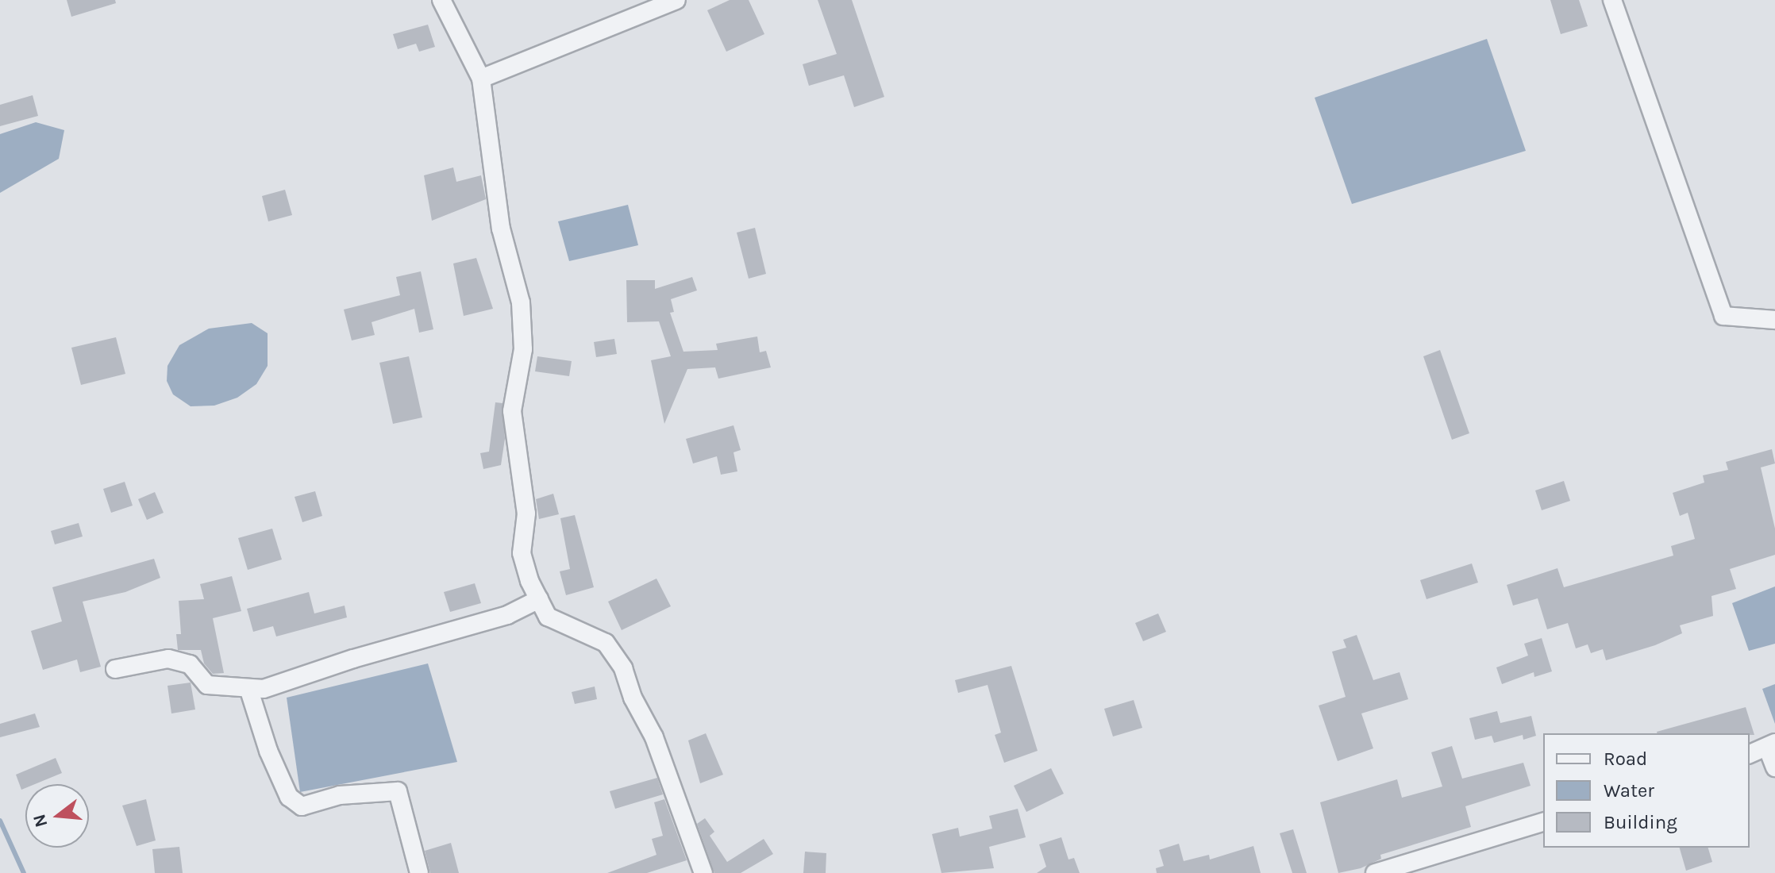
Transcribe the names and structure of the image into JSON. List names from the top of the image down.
{
  "legend": ["Road", "Water", "Building"],
  "north": "left"
}
